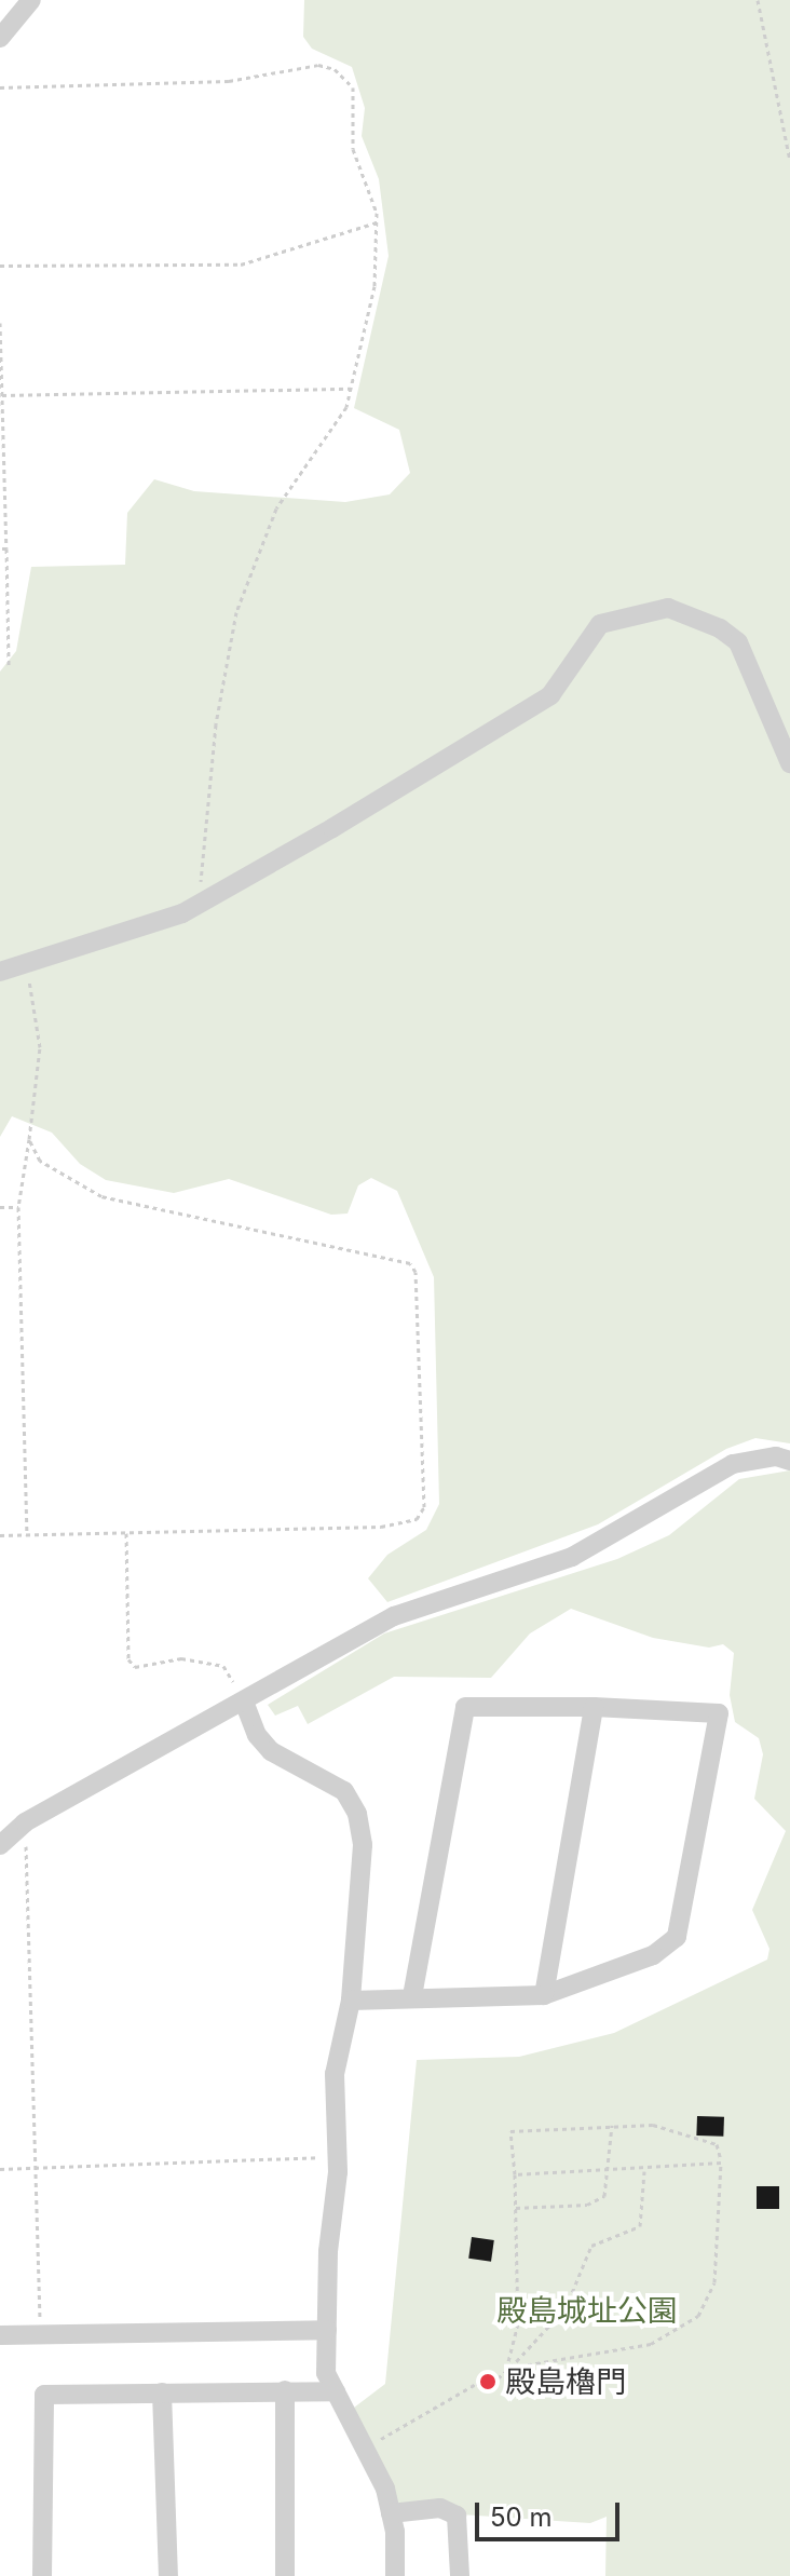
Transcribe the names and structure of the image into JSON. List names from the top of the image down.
{
  "parks": ["殿島城址公園"],
  "places": ["殿島櫓門"],
  "scale_bar": "50 m"
}
